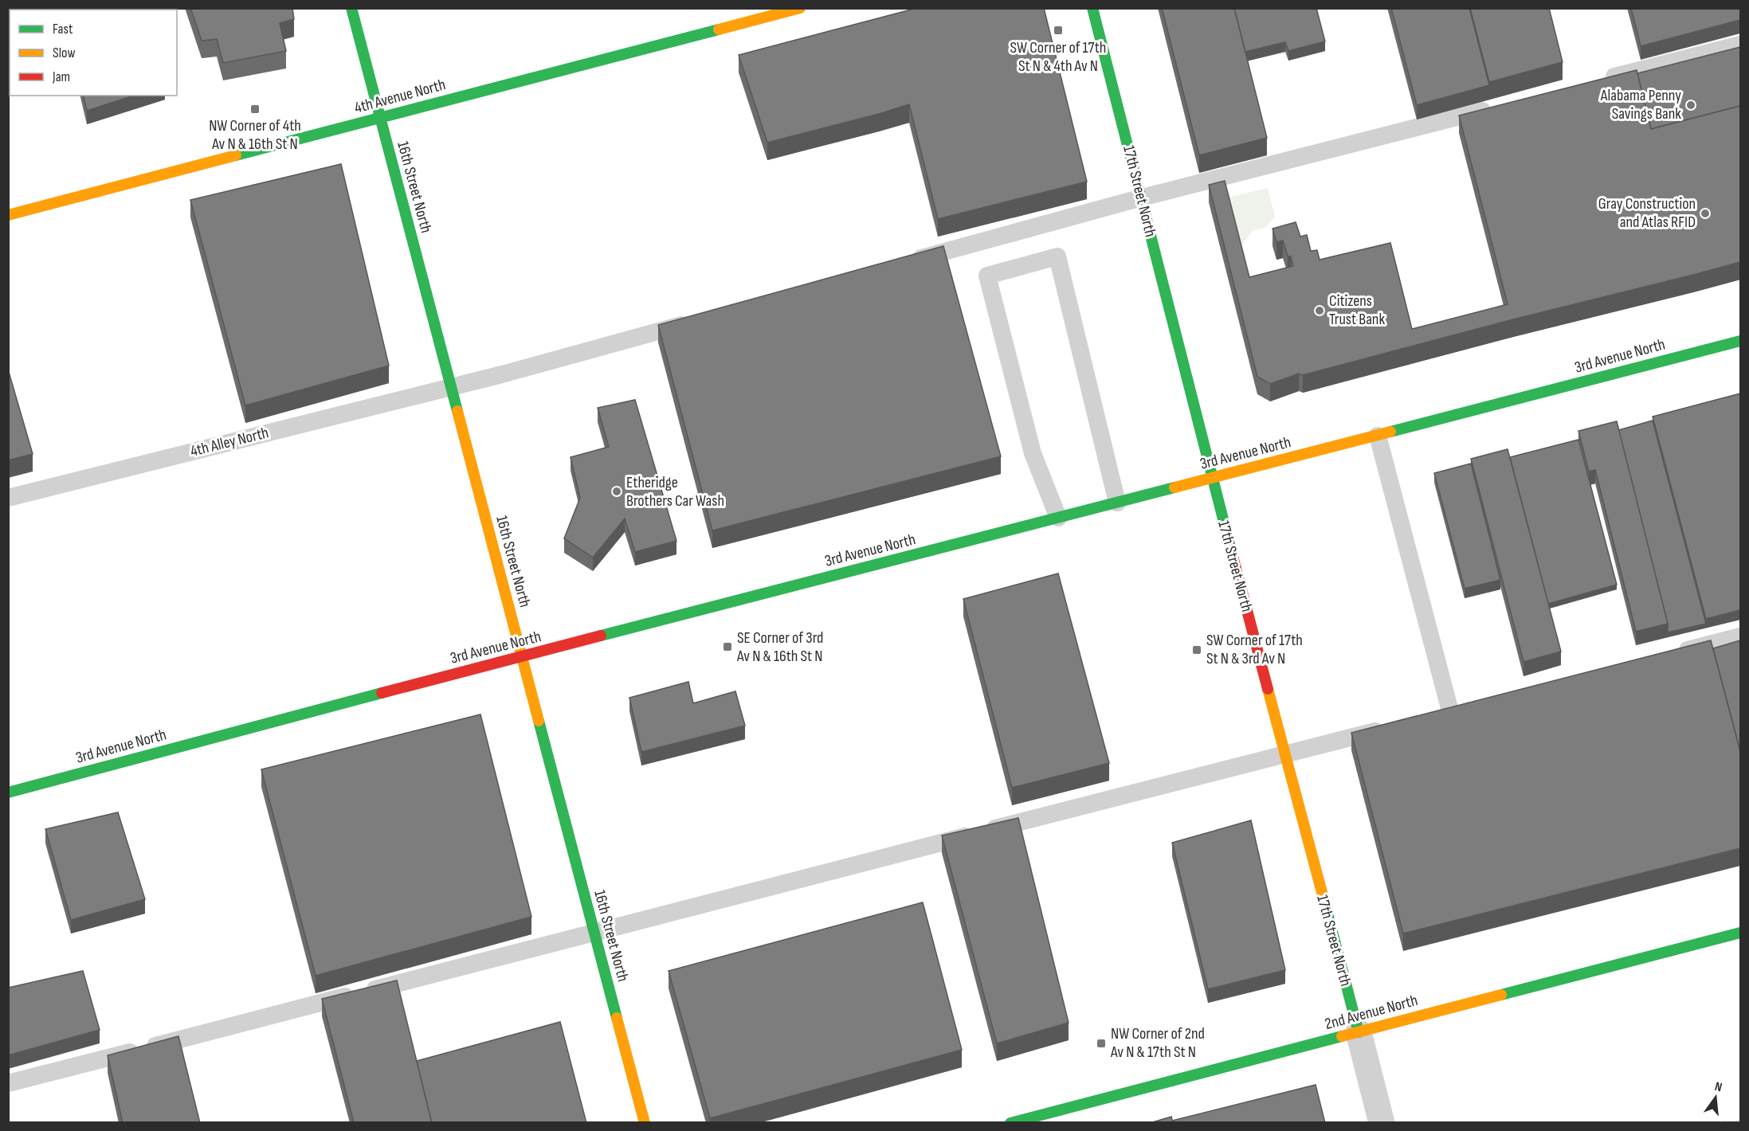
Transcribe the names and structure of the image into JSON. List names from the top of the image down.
{
  "streets": {
    "street": [
      "4th Avenue North",
      "16th Street North",
      "17th Street North",
      "3rd Avenue North",
      "2nd Avenue North"
    ],
    "lane": ["4th Alley North"]
  },
  "crossings": [
    ["4th Avenue North", "16th Street North"],
    ["16th Street North", "3rd Avenue North"],
    ["16th Street North", "4th Alley North"],
    ["17th Street North", "3rd Avenue North"],
    ["17th Street North", "2nd Avenue North"]
  ],
  "places": {
    "transit": [
      "SW Corner of 17th St N & 4th Av N",
      "NW Corner of 4th Av N & 16th St N",
      "SE Corner of 3rd Av N & 16th St N",
      "SW Corner of 17th St N & 3rd Av N",
      "NW Corner of 2nd Av N & 17th St N"
    ],
    "other": [
      "Alabama Penny Savings Bank",
      "Gray Construction and Atlas RFID",
      "Citizens Trust Bank",
      "Etheridge Brothers Car Wash"
    ]
  },
  "legend": ["Fast", "Slow", "Jam"],
  "north": "top"
}
